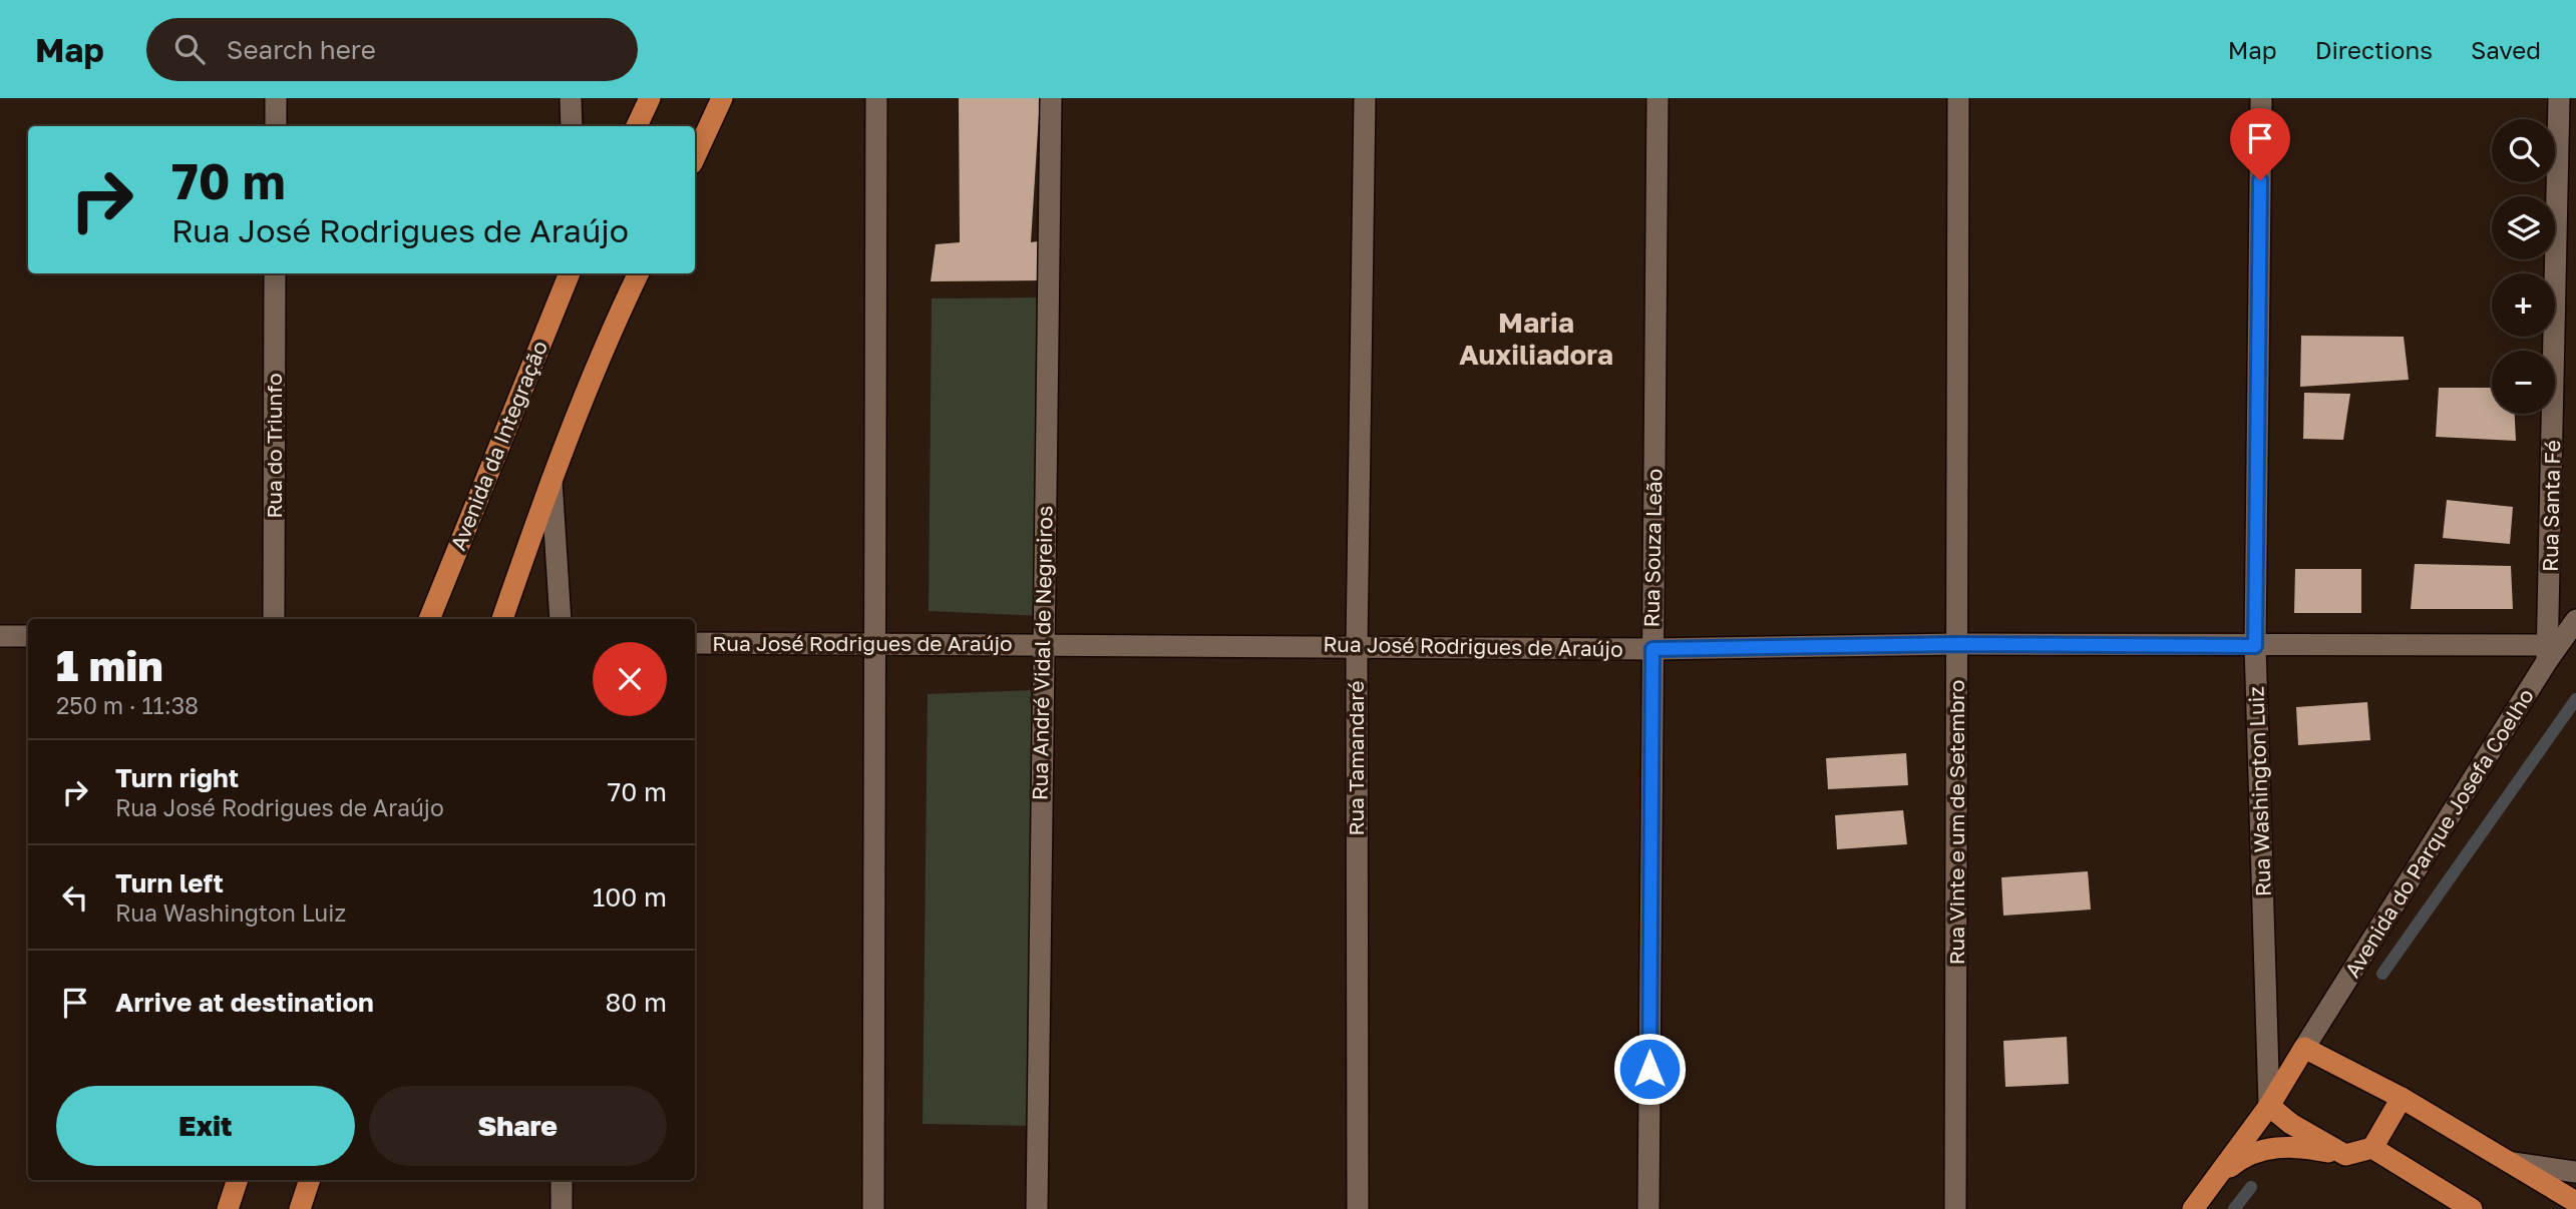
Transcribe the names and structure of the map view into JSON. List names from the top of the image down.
{
  "streets": {
    "main road": ["Avenida da Integração"],
    "street": [
      "Rua do Triunfo",
      "Rua Santa Fé",
      "Rua Souza Leão",
      "Rua José Rodrigues de Araújo",
      "Rua André Vidal de Negreiros",
      "Rua Tamandaré",
      "Rua Washington Luiz",
      "Rua Vinte e um de Setembro",
      "Avenida do Parque Josefa Coelho"
    ]
  },
  "crossings": [
    ["Rua Santa Fé", "Rua José Rodrigues de Araújo"],
    ["Rua Santa Fé", "Avenida do Parque Josefa Coelho"],
    ["Rua Souza Leão", "Rua José Rodrigues de Araújo"],
    ["Rua José Rodrigues de Araújo", "Rua André Vidal de Negreiros"],
    ["Rua José Rodrigues de Araújo", "Rua Tamandaré"],
    ["Rua José Rodrigues de Araújo", "Rua Washington Luiz"],
    ["Rua José Rodrigues de Araújo", "Rua Vinte e um de Setembro"],
    ["Rua José Rodrigues de Araújo", "Avenida do Parque Josefa Coelho"]
  ],
  "districts": ["Maria Auxiliadora"],
  "page": {
    "header": "Map",
    "search": "Search here",
    "nav": ["Map", "Directions", "Saved"],
    "map_buttons": ["+", "−"],
    "turn": ["70 m", "Rua José Rodrigues de Araújo"],
    "heading": ["1 min", "250 m · 11:38"],
    "list": [
      {
        "name": "Turn right",
        "note": "Rua José Rodrigues de Araújo",
        "value": "70 m"
      },
      {
        "name": "Turn left",
        "note": "Rua Washington Luiz",
        "value": "100 m"
      },
      {
        "name": "Arrive at destination",
        "value": "80 m"
      }
    ],
    "buttons": ["Exit", "Share"]
  }
}
